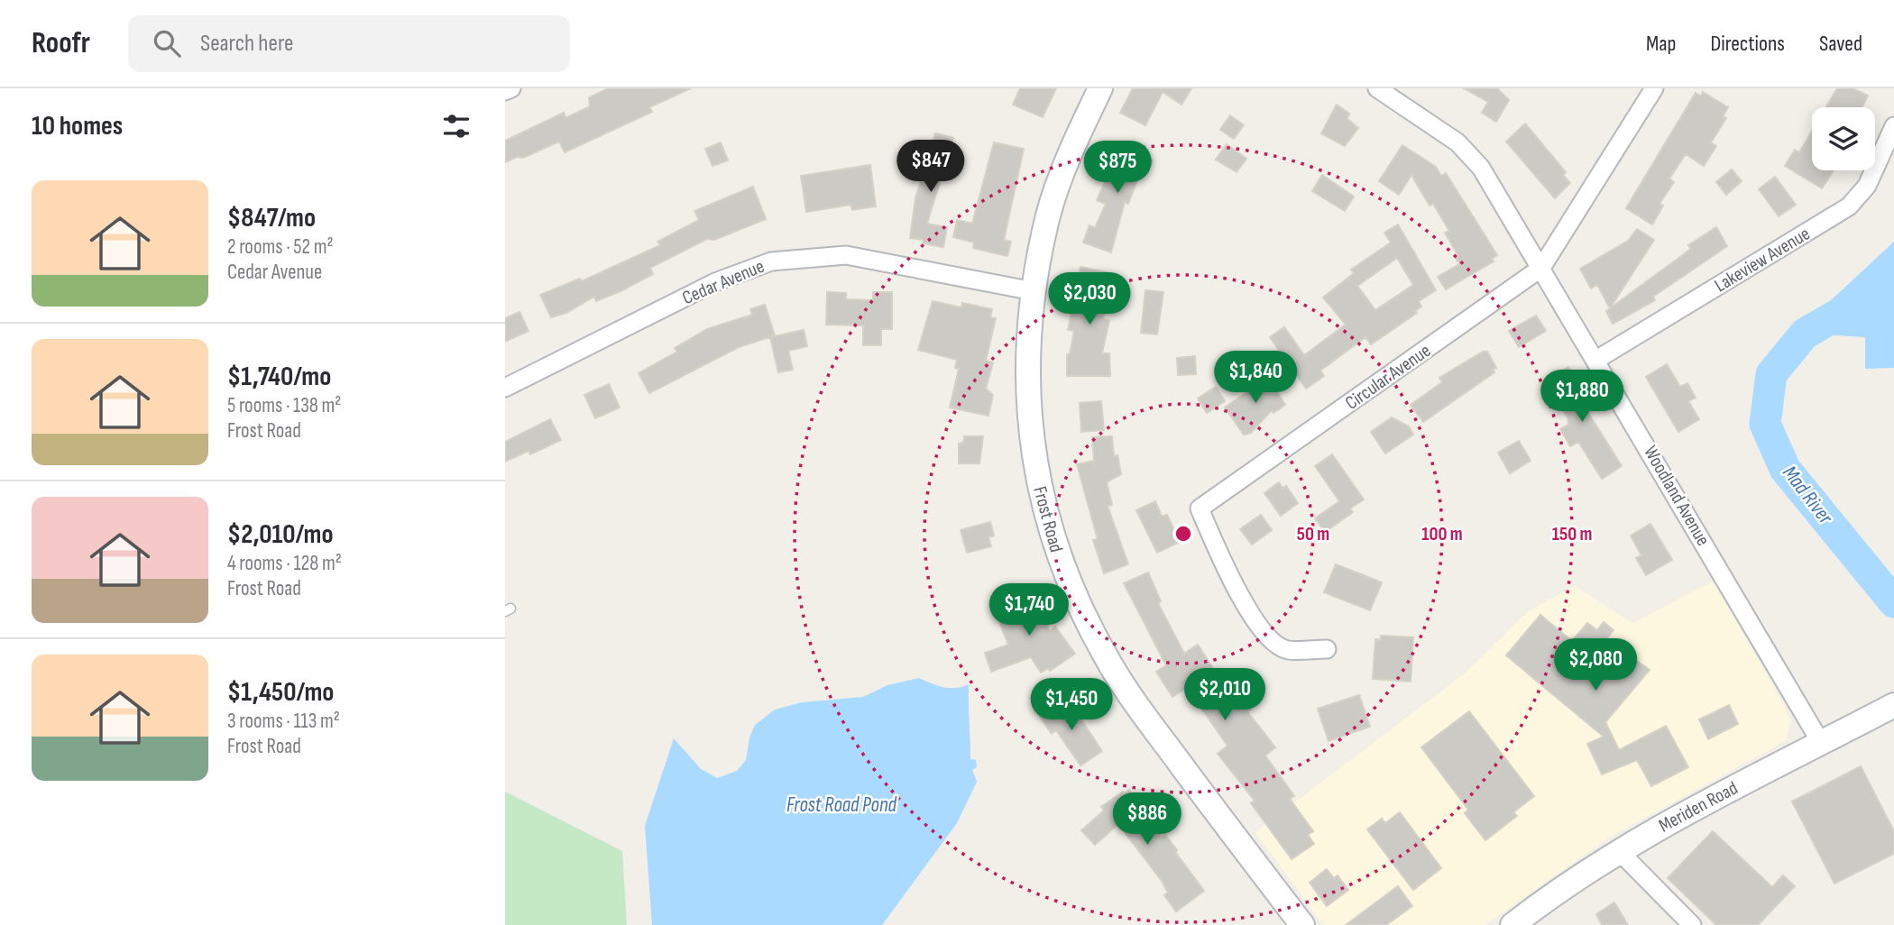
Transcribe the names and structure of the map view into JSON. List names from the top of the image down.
{
  "streets": {
    "main road": ["Frost Road", "Meriden Road"],
    "street": [
      "Lakeview Avenue",
      "Cedar Avenue",
      "Circular Avenue",
      "Woodland Avenue"
    ]
  },
  "crossings": [
    ["Lakeview Avenue", "Woodland Avenue"],
    ["Cedar Avenue", "Frost Road"],
    ["Circular Avenue", "Woodland Avenue"],
    ["Woodland Avenue", "Meriden Road"]
  ],
  "water": ["Mad River", "Frost Road Pond"],
  "page": {
    "header": "Roofr",
    "search": "Search here",
    "nav": ["Map", "Directions", "Saved"],
    "heading": "10 homes",
    "price": [
      "$847",
      "$875",
      "$2,030",
      "$1,840",
      "$1,880",
      "$1,740",
      "$2,080",
      "$2,010",
      "$1,450",
      "$886"
    ],
    "list": [
      {
        "name": "$847/mo",
        "note": "2 rooms · 52 m² · Cedar Avenue"
      },
      {
        "name": "$1,740/mo",
        "note": "5 rooms · 138 m² · Frost Road"
      },
      {
        "name": "$2,010/mo",
        "note": "4 rooms · 128 m² · Frost Road"
      },
      {
        "name": "$1,450/mo",
        "note": "3 rooms · 113 m² · Frost Road"
      }
    ]
  },
  "rings": ["50 m", "100 m", "150 m"]
}
